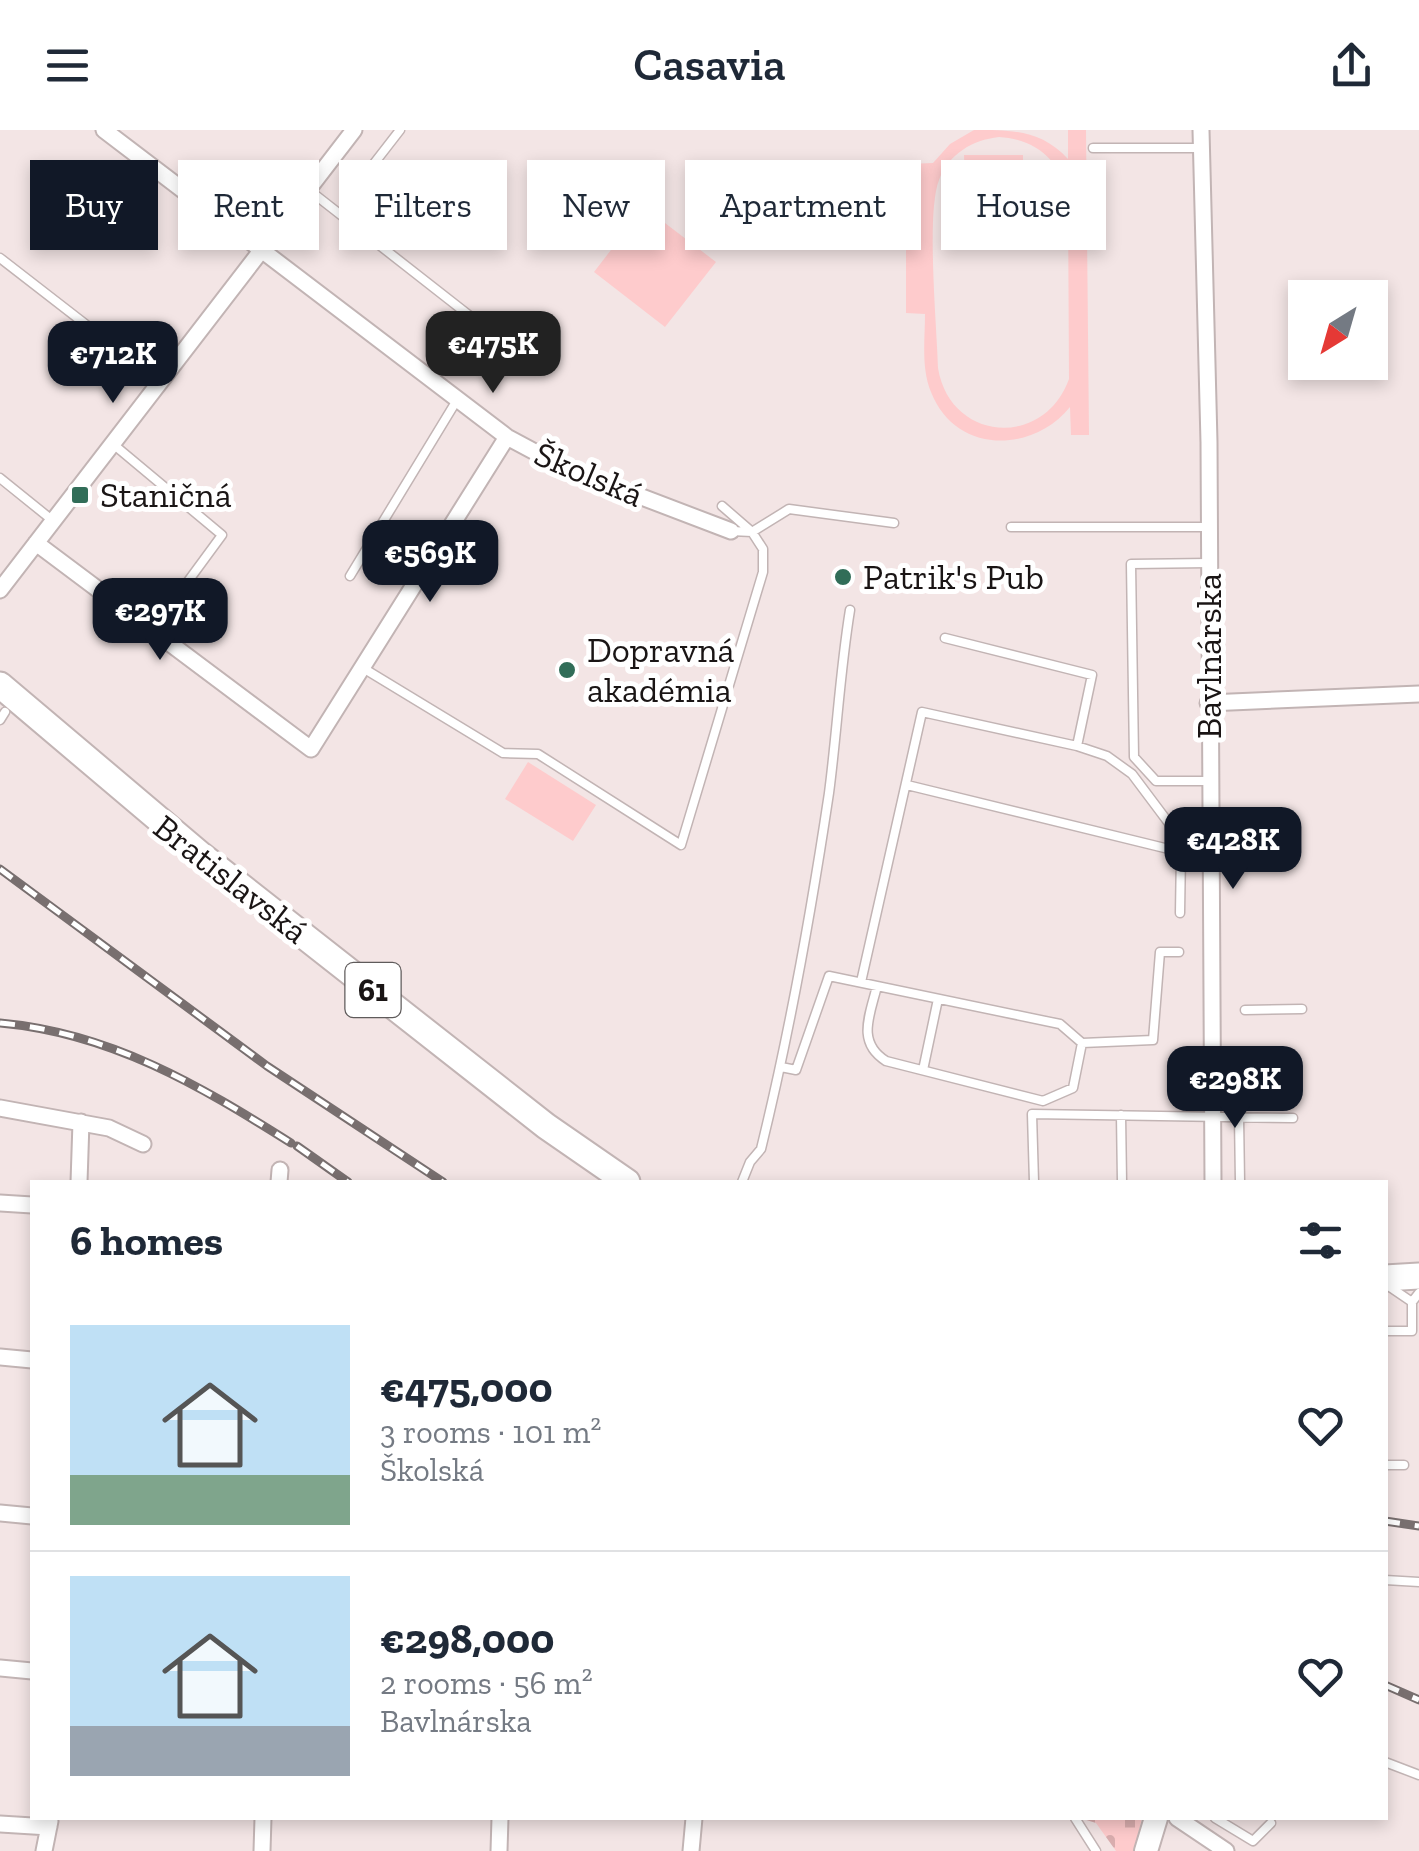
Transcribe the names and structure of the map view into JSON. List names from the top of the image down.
{
  "streets": {
    "main road": ["Bratislavská", "61"],
    "street": ["Školská", "Bavlnárska"]
  },
  "places": {
    "transit": ["Staničná"],
    "other": ["Patrik's Pub", "Dopravná akadémia"]
  },
  "north": "bottom left",
  "page": {
    "header": "Casavia",
    "chip": [
      "Buy",
      "Rent",
      "Filters",
      "New",
      "Apartment",
      "House"
    ],
    "price": [
      "€475K",
      "€712K",
      "€569K",
      "€297K",
      "€428K",
      "€298K"
    ],
    "heading": "6 homes",
    "list": [
      {
        "name": "€475,000",
        "note": "3 rooms · 101 m² · Školská"
      },
      {
        "name": "€298,000",
        "note": "2 rooms · 56 m² · Bavlnárska"
      }
    ]
  }
}
